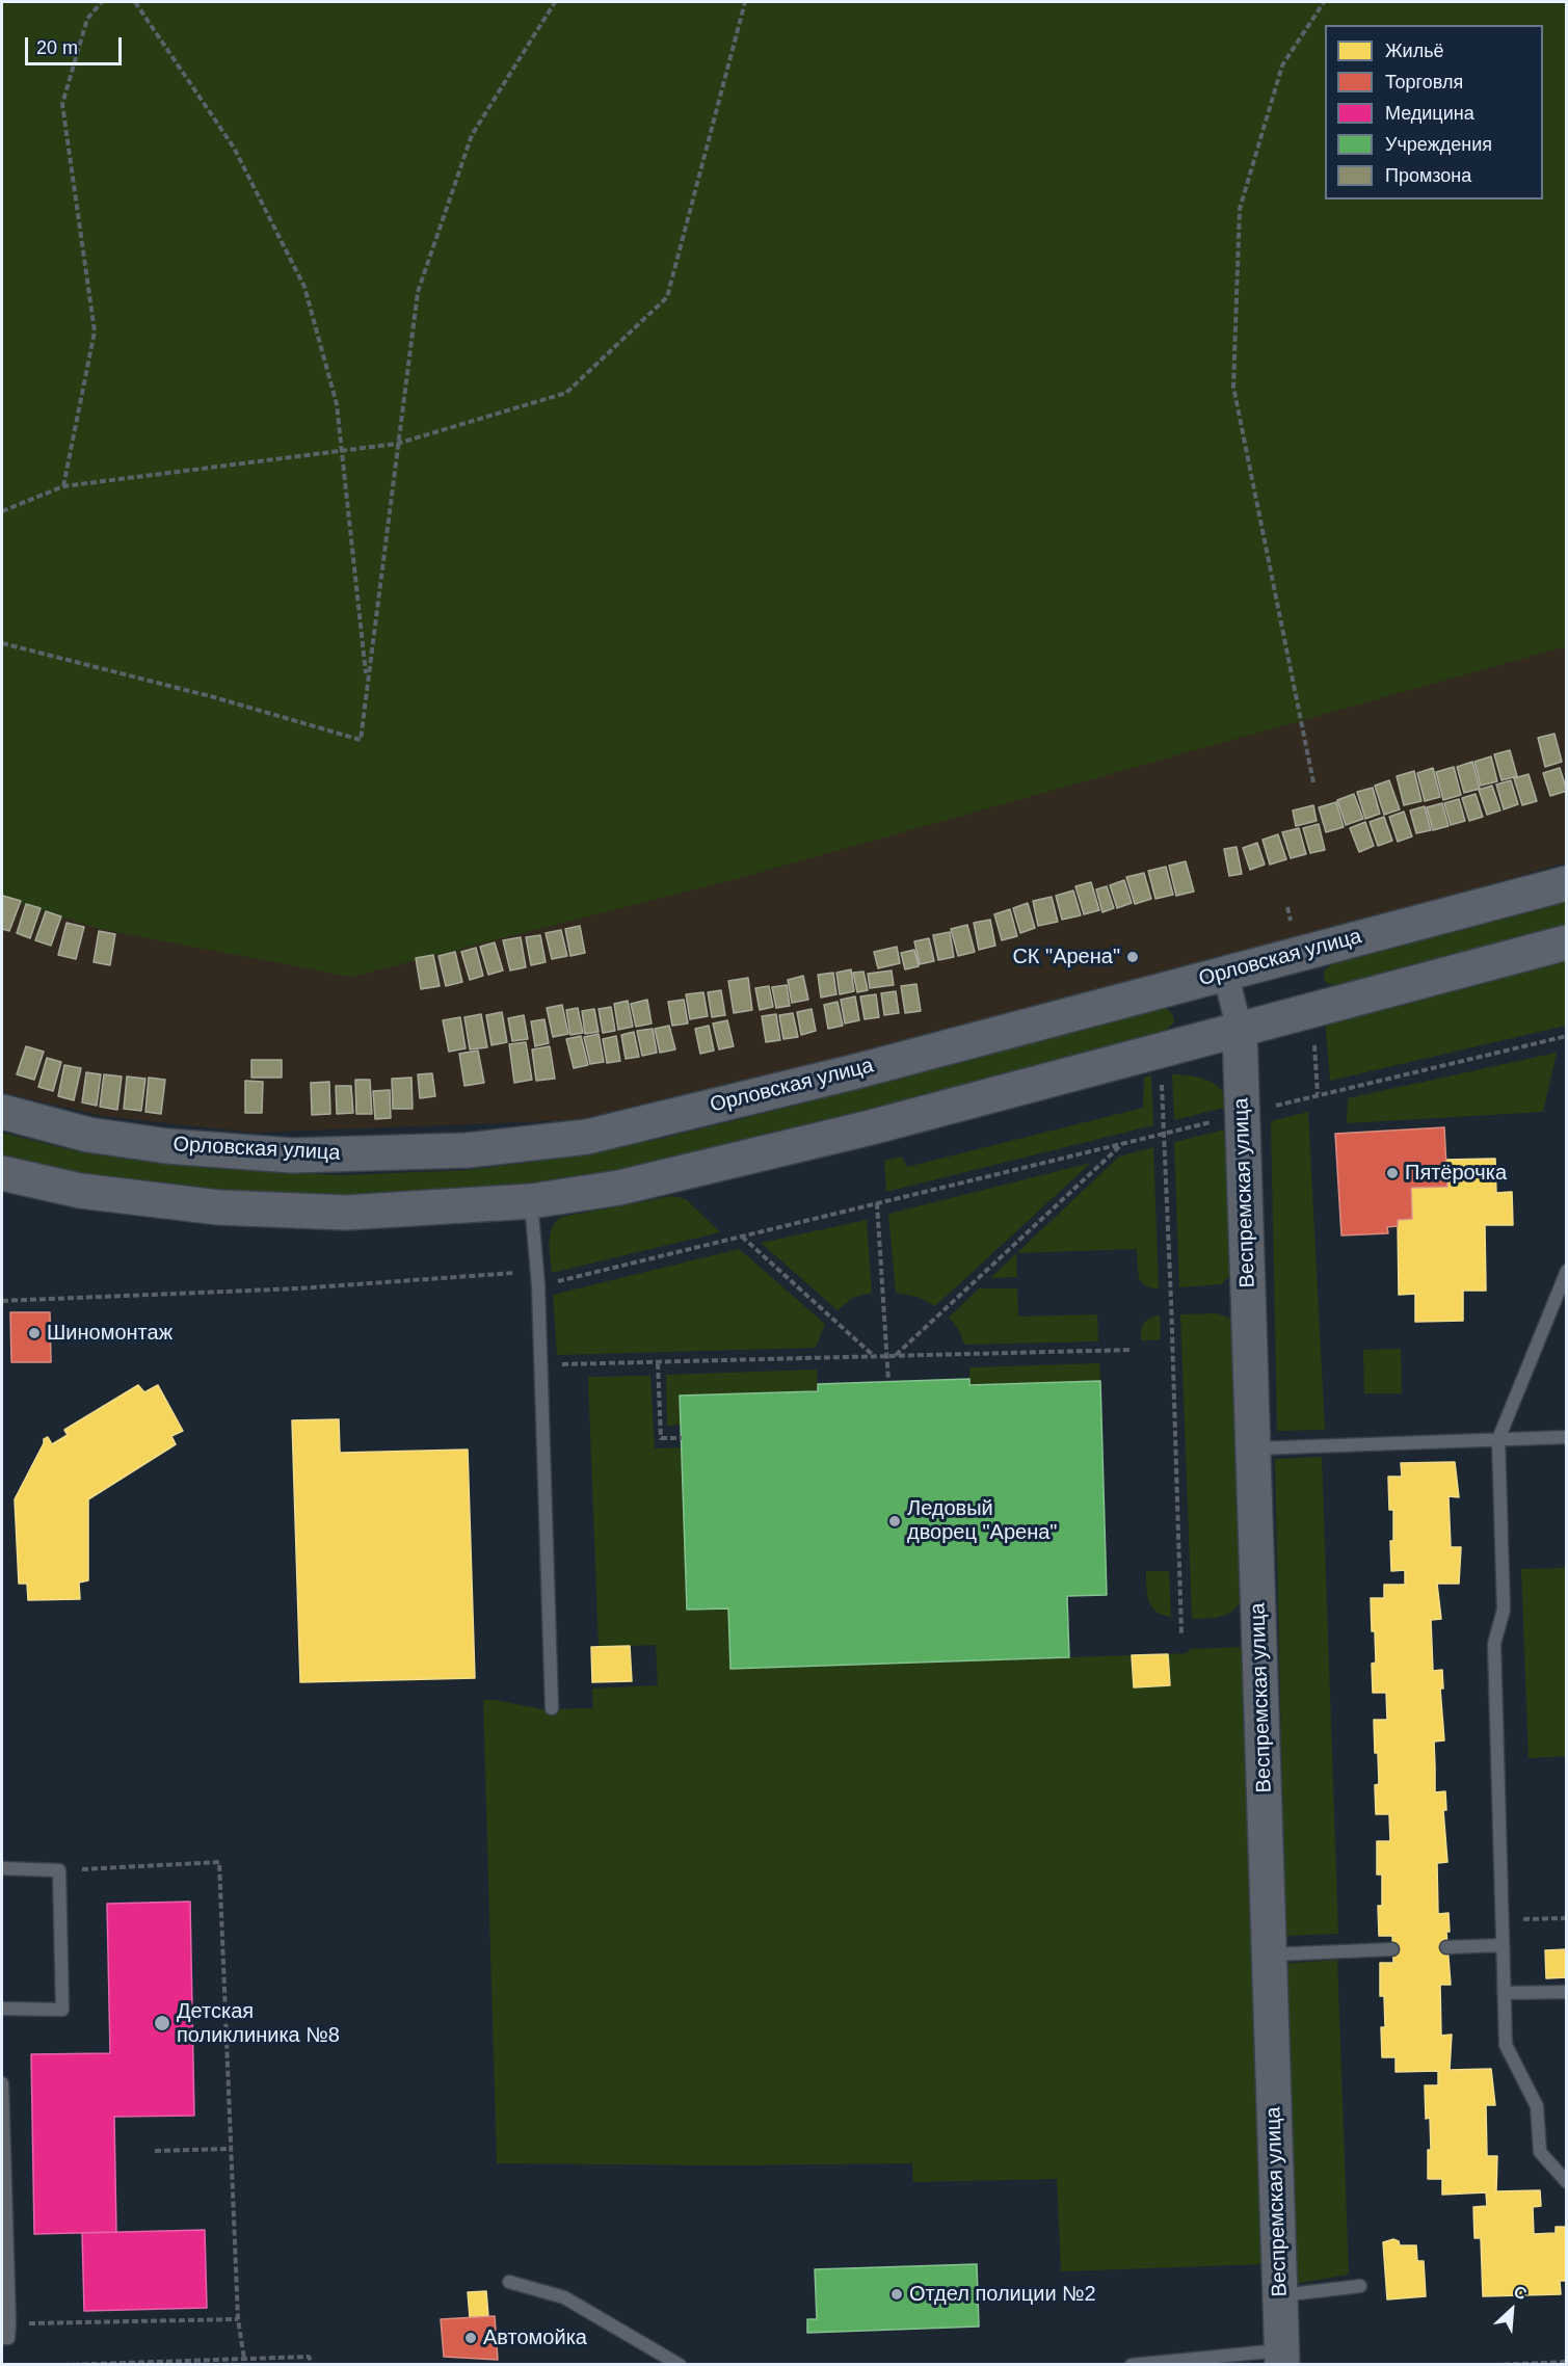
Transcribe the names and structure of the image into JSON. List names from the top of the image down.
{
  "streets": {
    "street": ["Орловская улица", "Веспремская улица"]
  },
  "places": [
    "СК \"Арена\"",
    "Пятёрочка",
    "Шиномонтаж",
    "Ледовый дворец \"Арена\"",
    "Детская поликлиника №8",
    "Отдел полиции №2",
    "Автомойка"
  ],
  "legend": [
    "Жильё",
    "Торговля",
    "Медицина",
    "Учреждения",
    "Промзона"
  ],
  "scale_bar": "20 m",
  "north": "top right"
}
